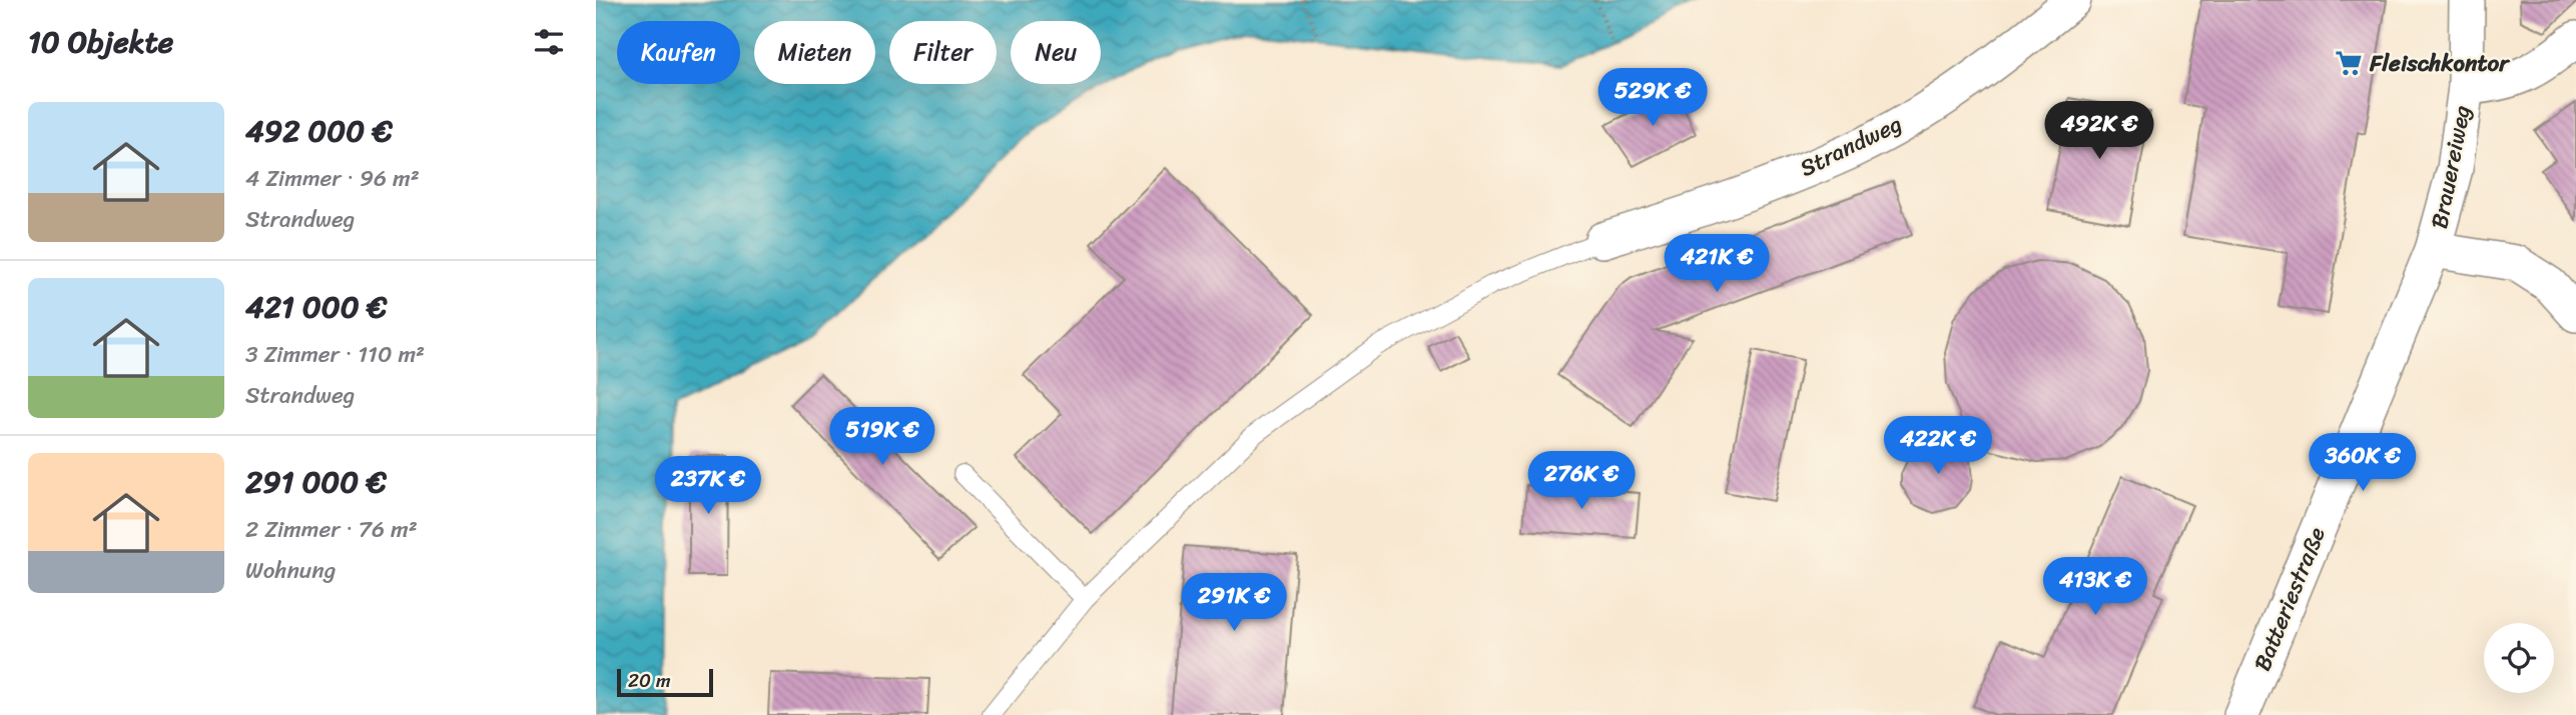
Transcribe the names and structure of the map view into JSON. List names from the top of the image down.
{
  "streets": {
    "street": ["Strandweg", "Brauereiweg", "Batteriestraße"]
  },
  "crossings": [
    ["Brauereiweg", "Batteriestraße"]
  ],
  "places": {
    "supermarket": ["Fleischkontor"]
  },
  "scale_bar": "20 m",
  "page": {
    "heading": "10 Objekte",
    "chip": [
      "Kaufen",
      "Mieten",
      "Filter",
      "Neu"
    ],
    "price": [
      "529K €",
      "492K €",
      "421K €",
      "519K €",
      "422K €",
      "360K €",
      "276K €",
      "237K €",
      "413K €",
      "291K €"
    ],
    "list": [
      {
        "name": "492 000 €",
        "note": "4 Zimmer · 96 m² · Strandweg"
      },
      {
        "name": "421 000 €",
        "note": "3 Zimmer · 110 m² · Strandweg"
      },
      {
        "name": "291 000 €",
        "note": "2 Zimmer · 76 m² · Wohnung"
      }
    ],
    "scale": "20 m"
  }
}
